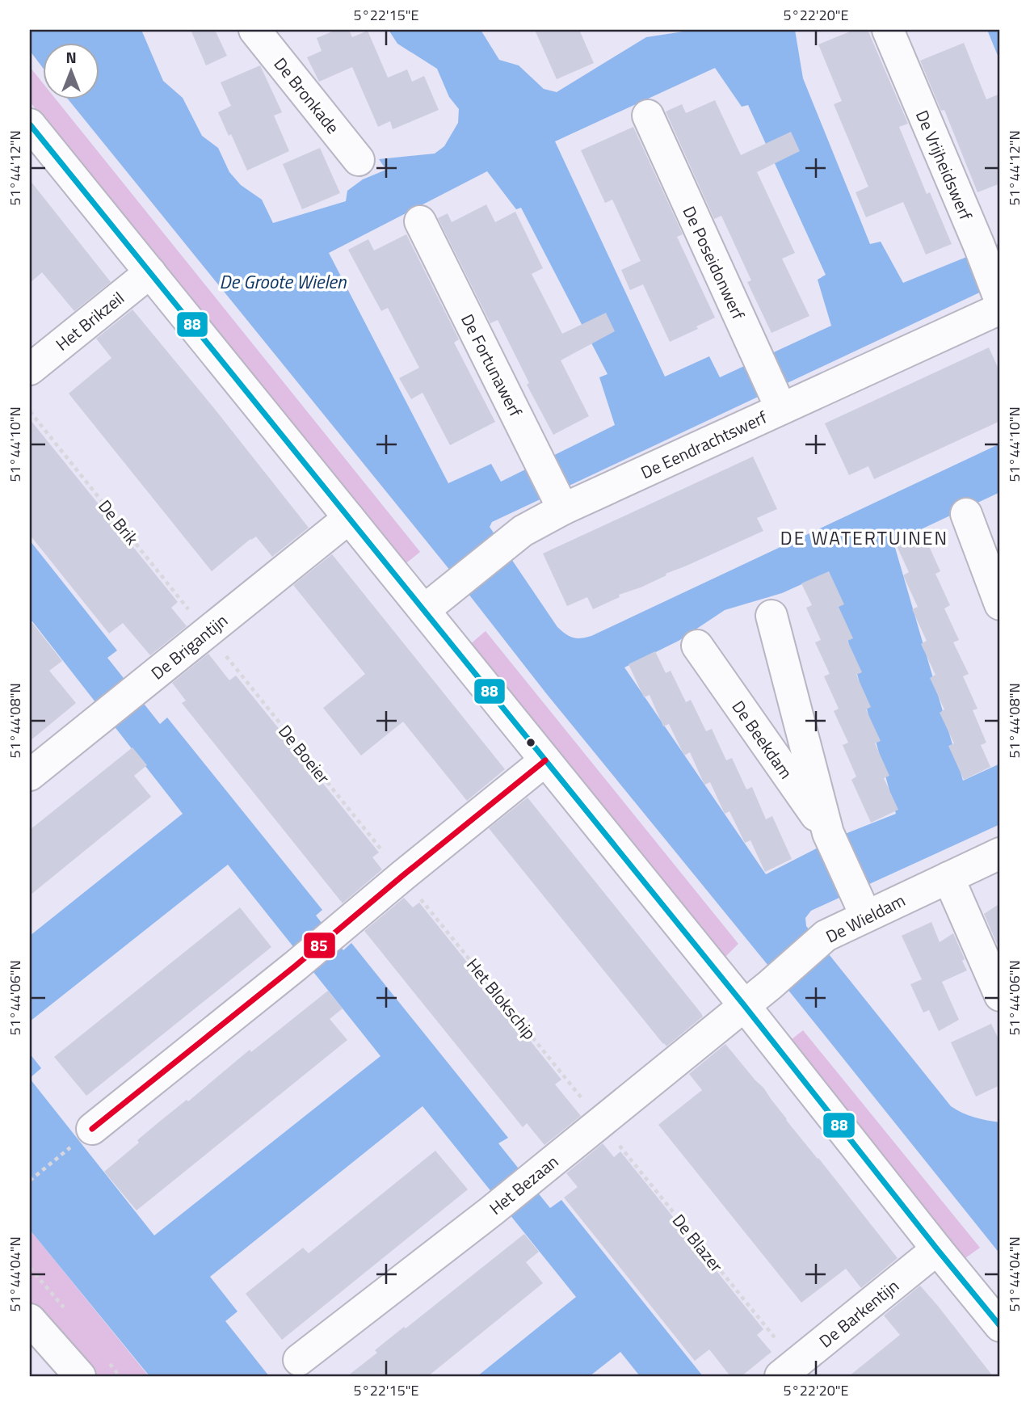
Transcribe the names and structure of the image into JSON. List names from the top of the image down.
{
  "streets": {
    "street": [
      "De Bronkade",
      "De Vrijheidswerf",
      "De Poseidonwerf",
      "Het Brikzeil",
      "De Fortunawerf",
      "De Eendrachtswerf",
      "De Brigantijn",
      "De Beekdam",
      "De Wieldam",
      "Het Bezaan",
      "De Barkentijn"
    ],
    "path": [
      "De Brik",
      "De Boeier",
      "Het Blokschip",
      "De Blazer"
    ]
  },
  "crossings": [
    ["De Vrijheidswerf", "De Eendrachtswerf"],
    ["De Poseidonwerf", "De Eendrachtswerf"],
    ["De Fortunawerf", "De Eendrachtswerf"],
    ["De Brik", "De Brigantijn"],
    ["De Brik", "De Boeier"],
    ["De Brigantijn", "De Boeier"],
    ["De Beekdam", "De Wieldam"],
    ["De Boeier", "Het Blokschip"],
    ["De Wieldam", "Het Bezaan"],
    ["Het Blokschip", "Het Bezaan"],
    ["Het Blokschip", "De Blazer"],
    ["Het Bezaan", "De Blazer"],
    ["De Blazer", "De Barkentijn"]
  ],
  "districts": ["DE WATERTUINEN"],
  "water": ["De Groote Wielen"],
  "lines": ["transit line 88", "transit line 85"],
  "north": "top",
  "coordinates": [
    "5°22'15\"E",
    "5°22'20\"E",
    "51°44'12\"N",
    "51°44'10\"N",
    "51°44'08\"N",
    "51°44'06\"N",
    "51°44'04\"N"
  ]
}
